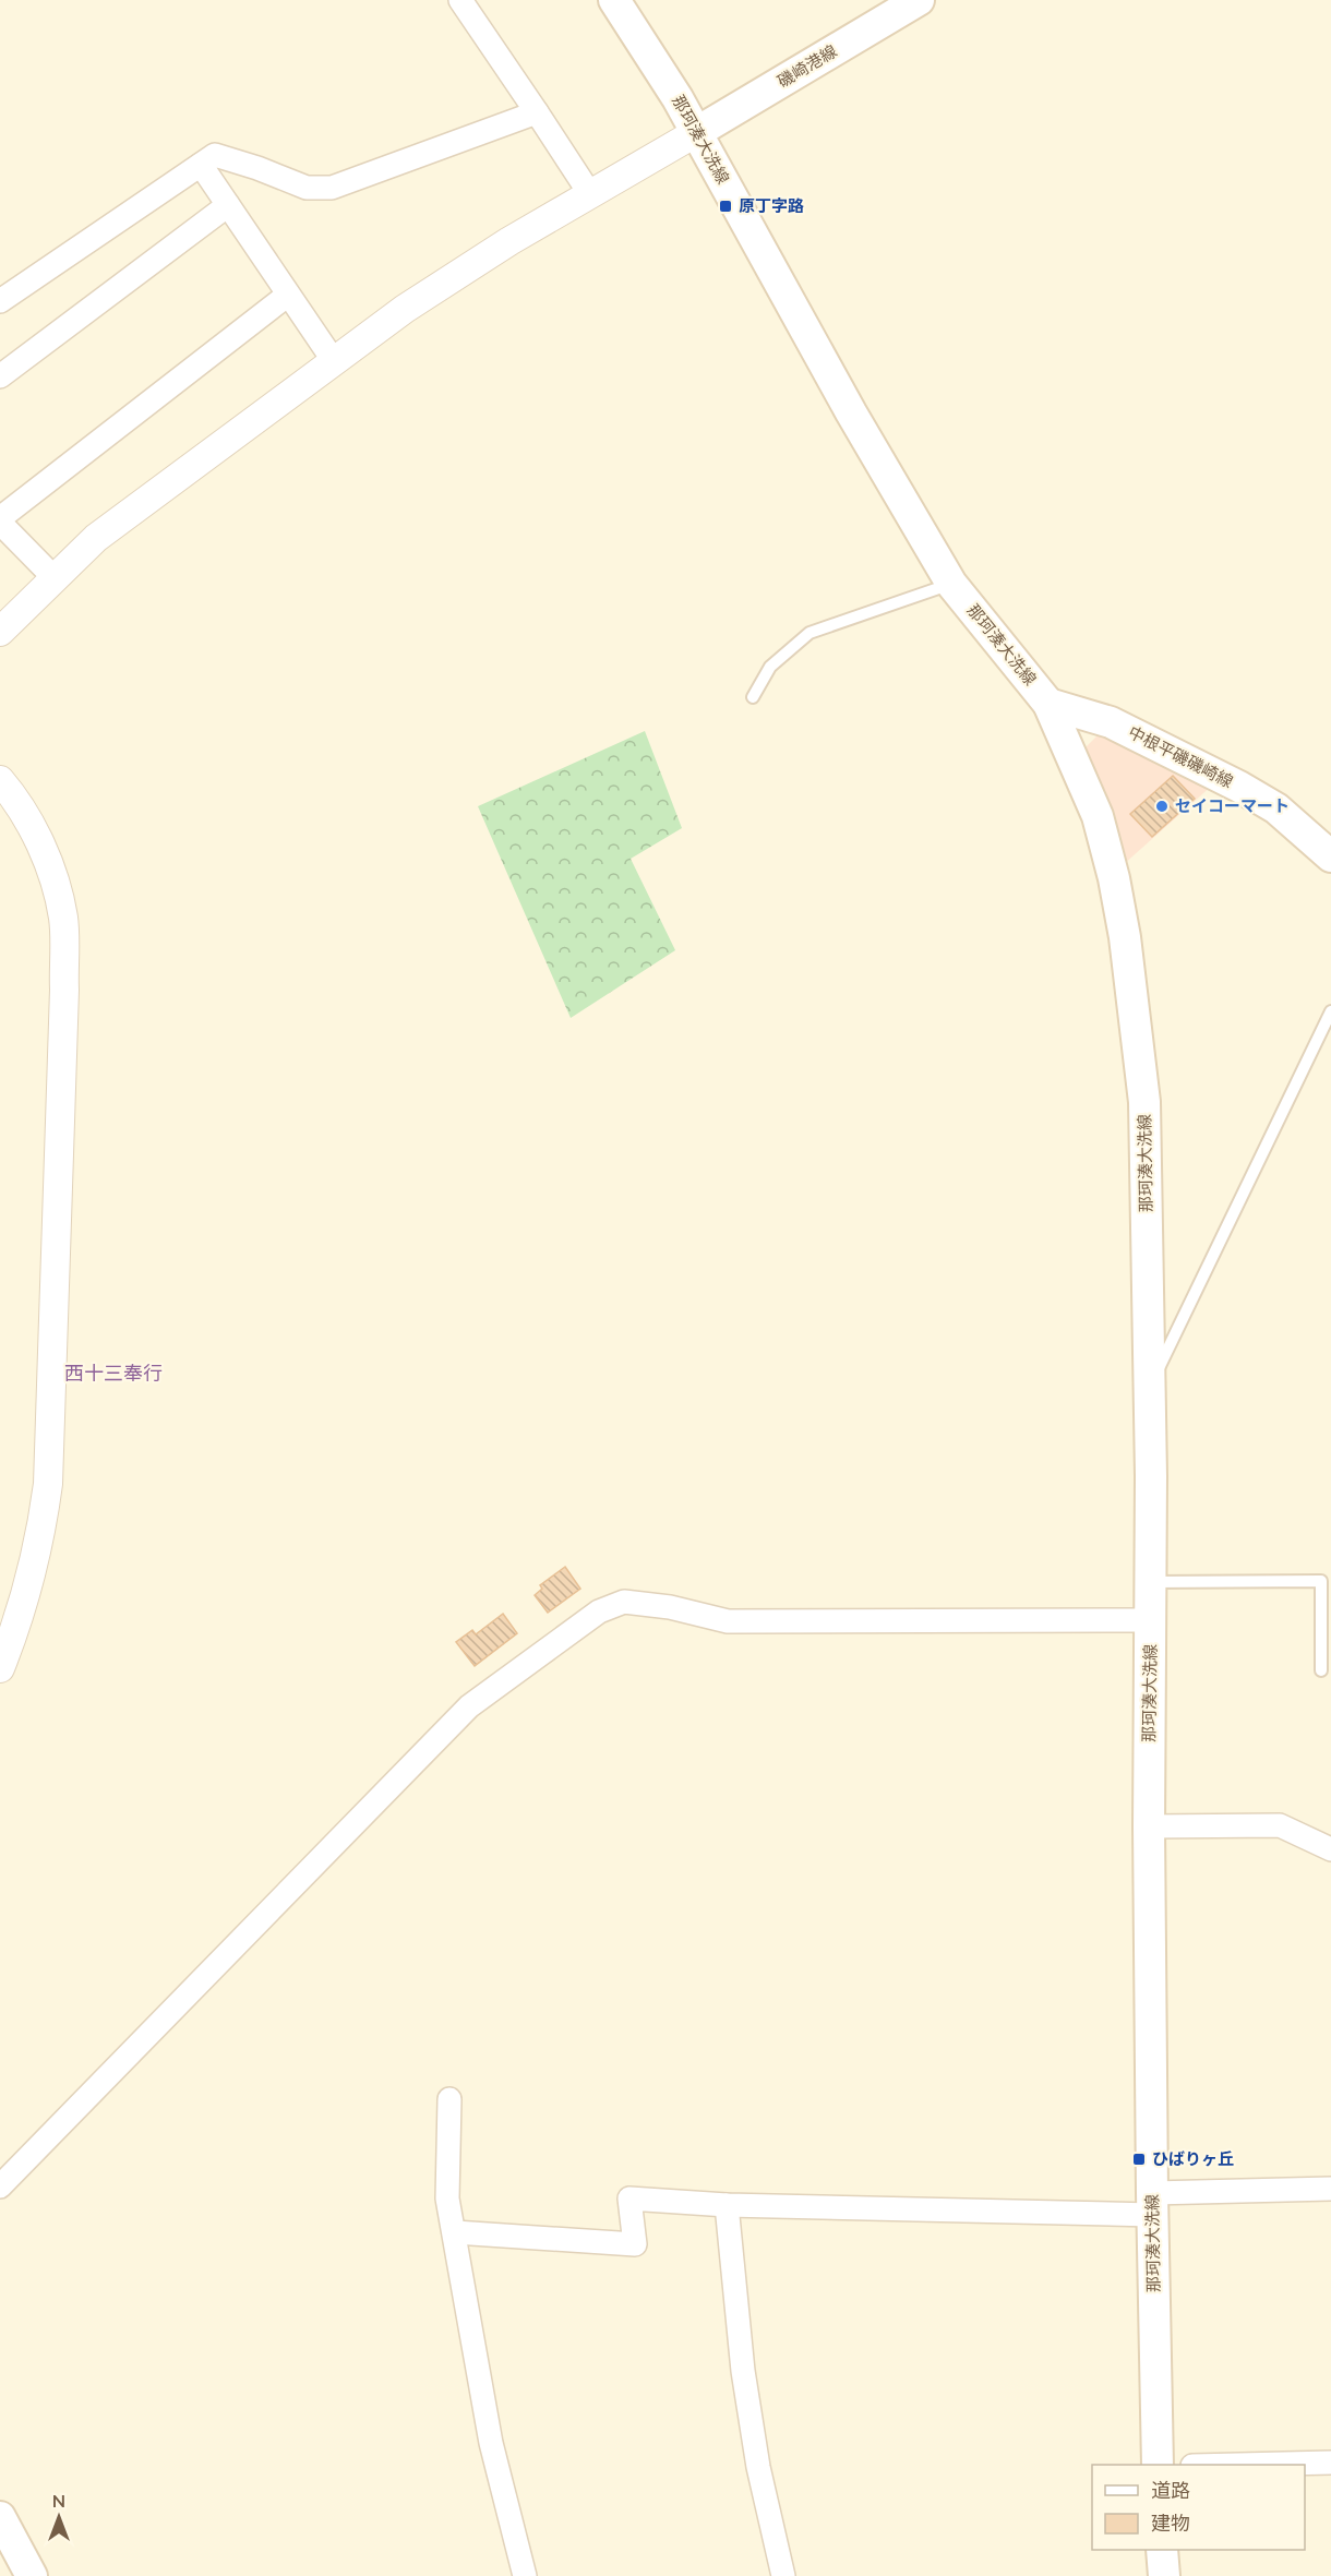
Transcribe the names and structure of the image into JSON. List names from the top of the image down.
{
  "streets": {
    "main road": ["磯崎港線", "那珂湊大洗線", "中根平磯磯崎線"]
  },
  "crossings": [
    ["磯崎港線", "那珂湊大洗線"],
    ["那珂湊大洗線", "中根平磯磯崎線"]
  ],
  "districts": ["西十三奉行"],
  "places": {
    "transit": ["原丁字路", "ひばりヶ丘"],
    "other": ["セイコーマート"]
  },
  "legend": ["道路", "建物"],
  "north": "top"
}
